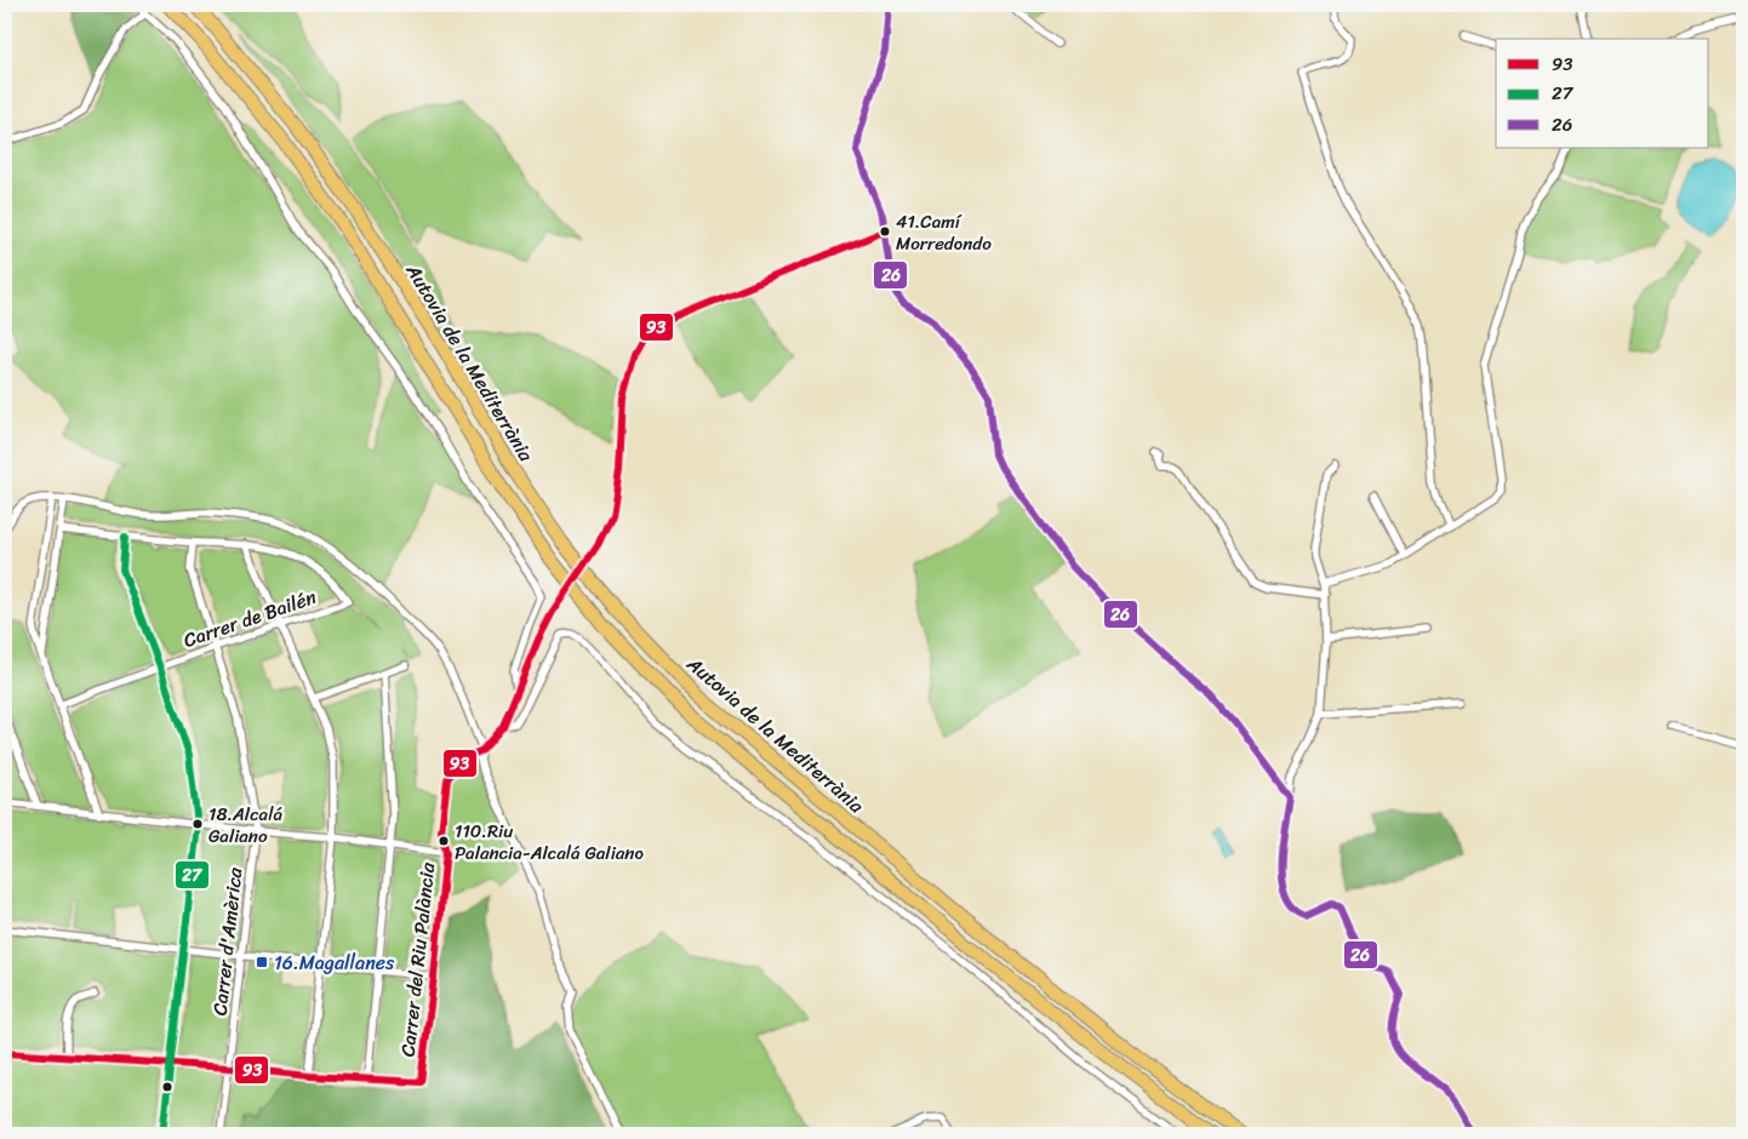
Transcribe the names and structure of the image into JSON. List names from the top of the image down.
{
  "streets": {
    "highway": ["Autovia de la Mediterrània"],
    "street": ["Carrer de Bailén", "Carrer d'Amèrica", "Carrer del Riu Palància"]
  },
  "crossings": [
    ["Carrer de Bailén", "Carrer d'Amèrica"]
  ],
  "places": {
    "other": ["41.Camí Morredondo", "18.Alcalá Galiano", "110.Riu Palancia-Alcalá Galiano"],
    "transit": ["16.Magallanes"]
  },
  "lines": ["transit line 26", "transit line 93", "transit line 27"],
  "legend": ["93", "27", "26"]
}
